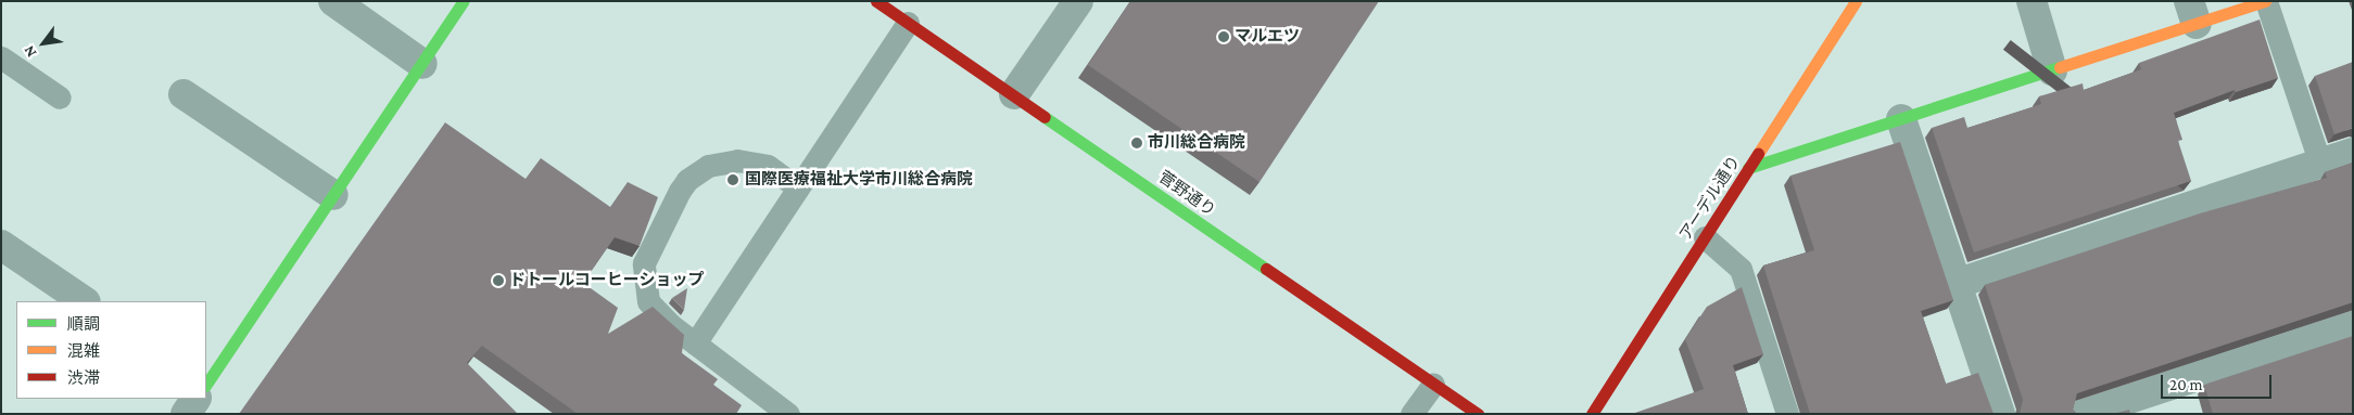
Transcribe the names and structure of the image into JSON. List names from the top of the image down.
{
  "streets": {
    "street": ["菅野通り", "アーデル通り"]
  },
  "places": [
    "マルエツ",
    "市川総合病院",
    "国際医療福祉大学市川総合病院",
    "ドトールコーヒーショップ"
  ],
  "legend": ["順調", "混雑", "渋滞"],
  "scale_bar": "20 m",
  "north": "bottom left"
}
